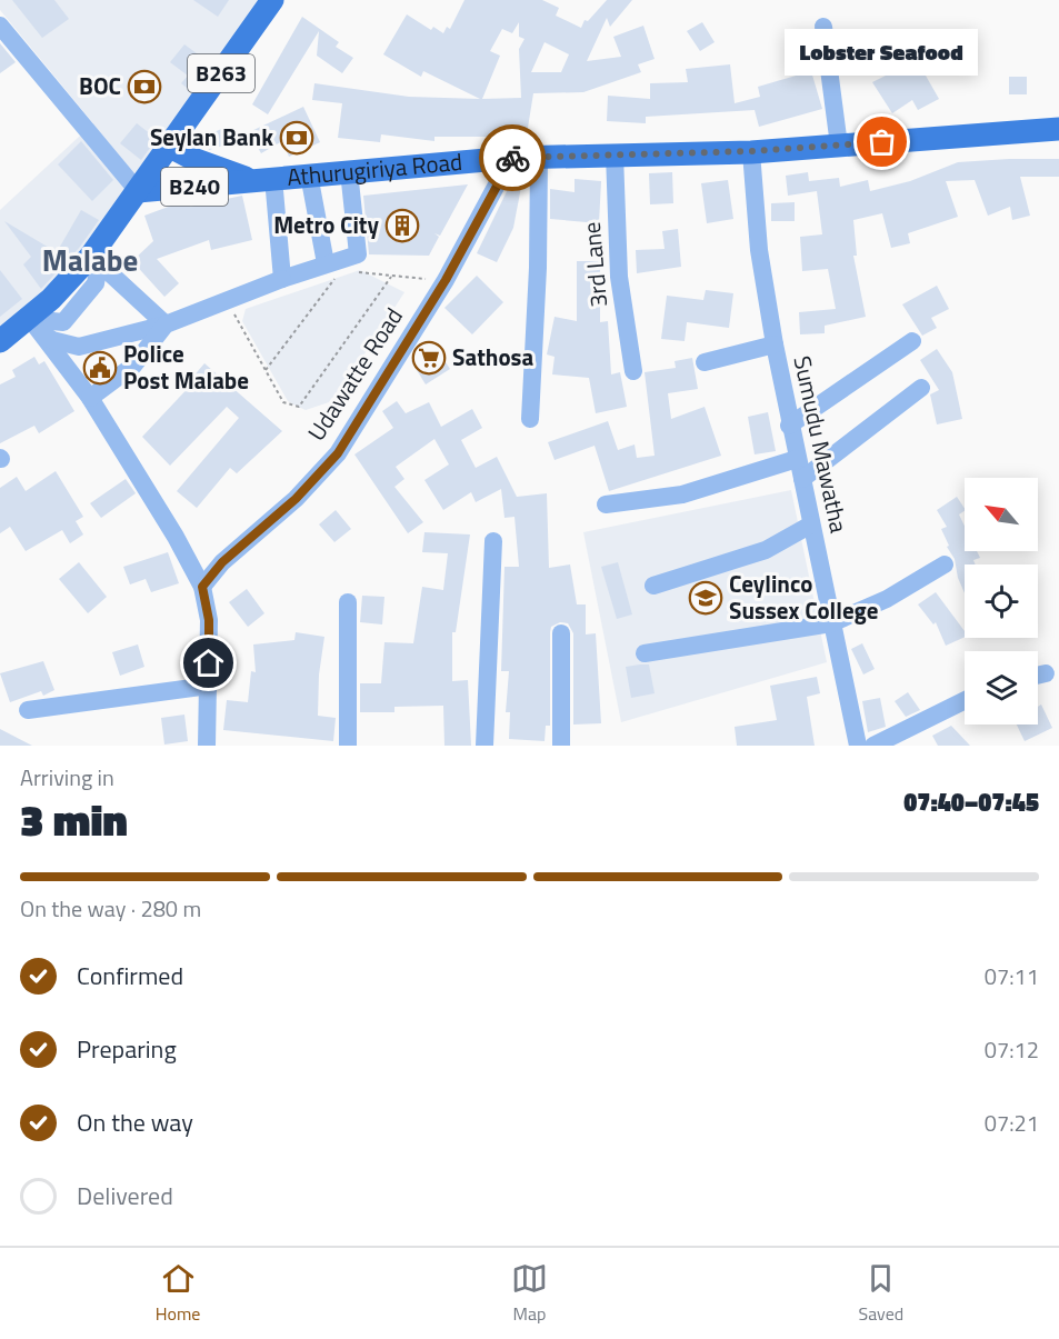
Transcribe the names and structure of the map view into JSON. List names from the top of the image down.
{
  "streets": {
    "main road": ["B263", "Athurugiriya Road", "B240"],
    "street": ["3rd Lane", "Udawatte Road", "Sumudu Mawatha"]
  },
  "crossings": [
    ["B263", "Athurugiriya Road"],
    ["B263", "B240"],
    ["Athurugiriya Road", "B240"],
    ["Athurugiriya Road", "3rd Lane"],
    ["Athurugiriya Road", "Udawatte Road"],
    ["Athurugiriya Road", "Sumudu Mawatha"]
  ],
  "districts": ["Malabe"],
  "places": {
    "bank": ["BOC", "Seylan Bank"],
    "other": ["Lobster Seafood"],
    "building": ["Metro City"],
    "supermarket": ["Sathosa"],
    "public building": ["Police Post Malabe"],
    "school or university": ["Ceylinco Sussex College"]
  },
  "north": "top left",
  "page": {
    "bubble": "Lobster Seafood",
    "heading": ["3 min", "Arriving in", "07:40–07:45"],
    "bar": "On the way · 280 m",
    "list": [
      ["Confirmed", "07:11"],
      ["Preparing", "07:12"],
      ["On the way", "07:21"],
      "Delivered"
    ],
    "tabs": ["Home", "Map", "Saved"]
  }
}
